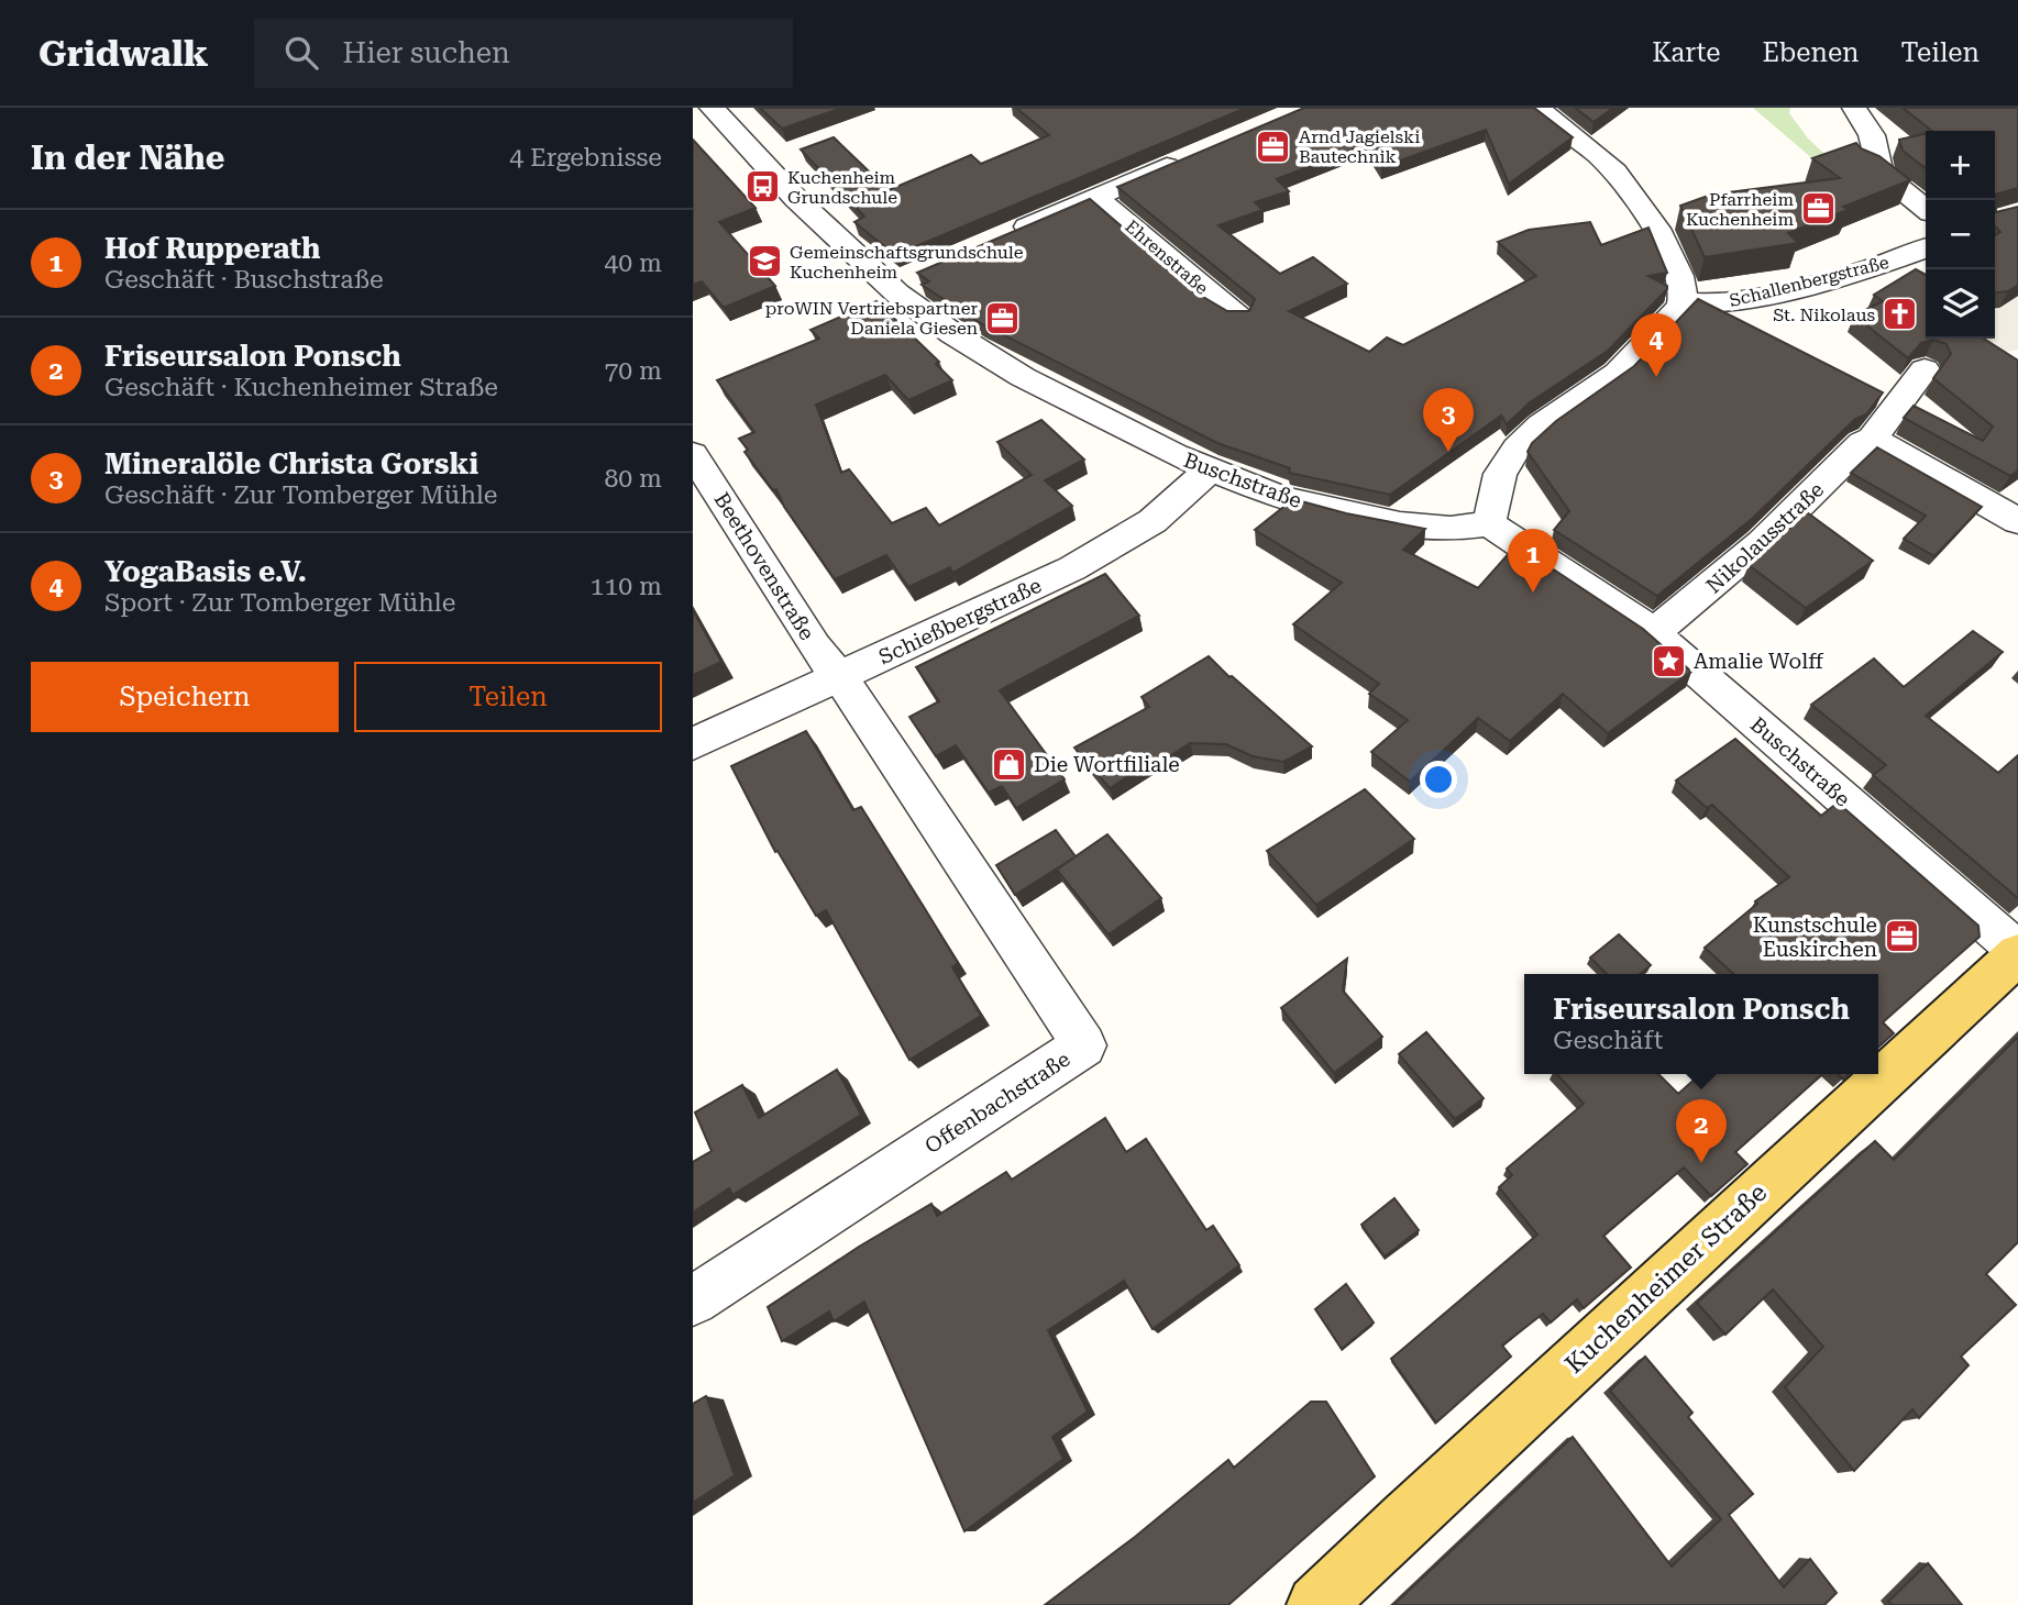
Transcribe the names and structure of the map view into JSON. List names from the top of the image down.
{
  "streets": {
    "main road": ["Kuchenheimer Straße"],
    "street": [
      "Ehrenstraße",
      "Schallenbergstraße",
      "Buschstraße",
      "Nikolausstraße",
      "Beethovenstraße",
      "Schießbergstraße",
      "Offenbachstraße"
    ]
  },
  "crossings": [
    ["Buschstraße", "Nikolausstraße"],
    ["Buschstraße", "Schießbergstraße"],
    ["Buschstraße", "Kuchenheimer Straße"],
    ["Beethovenstraße", "Schießbergstraße"],
    ["Beethovenstraße", "Offenbachstraße"],
    ["Schießbergstraße", "Offenbachstraße"]
  ],
  "places": {
    "office": [
      "Arnd Jagielski Bautechnik",
      "Pfarrheim Kuchenheim",
      "proWIN Vertriebspartner Daniela Giesen",
      "Kunstschule Euskirchen"
    ],
    "bus stop": ["Kuchenheim Grundschule"],
    "school or university": ["Gemeinschaftsgrundschule Kuchenheim"],
    "church": ["St. Nikolaus"],
    "place": ["Amalie Wolff"],
    "shop": ["Die Wortfiliale"]
  },
  "page": {
    "header": "Gridwalk",
    "search": "Hier suchen",
    "nav": ["Karte", "Ebenen", "Teilen"],
    "heading": ["In der Nähe", "4 Ergebnisse"],
    "map_buttons": ["+", "−"],
    "list": [
      {
        "mark": "1",
        "name": "Hof Rupperath",
        "note": "Geschäft · Buschstraße",
        "value": "40 m"
      },
      {
        "mark": "2",
        "name": "Friseursalon Ponsch",
        "note": "Geschäft · Kuchenheimer Straße",
        "value": "70 m"
      },
      {
        "mark": "3",
        "name": "Mineralöle Christa Gorski",
        "note": "Geschäft · Zur Tomberger Mühle",
        "value": "80 m"
      },
      {
        "mark": "4",
        "name": "YogaBasis e.V.",
        "note": "Sport · Zur Tomberger Mühle",
        "value": "110 m"
      }
    ],
    "pins": [
      "4",
      "3",
      "1",
      "2"
    ],
    "buttons": ["Speichern", "Teilen"],
    "popup": ["Friseursalon Ponsch", "Geschäft"]
  }
}
